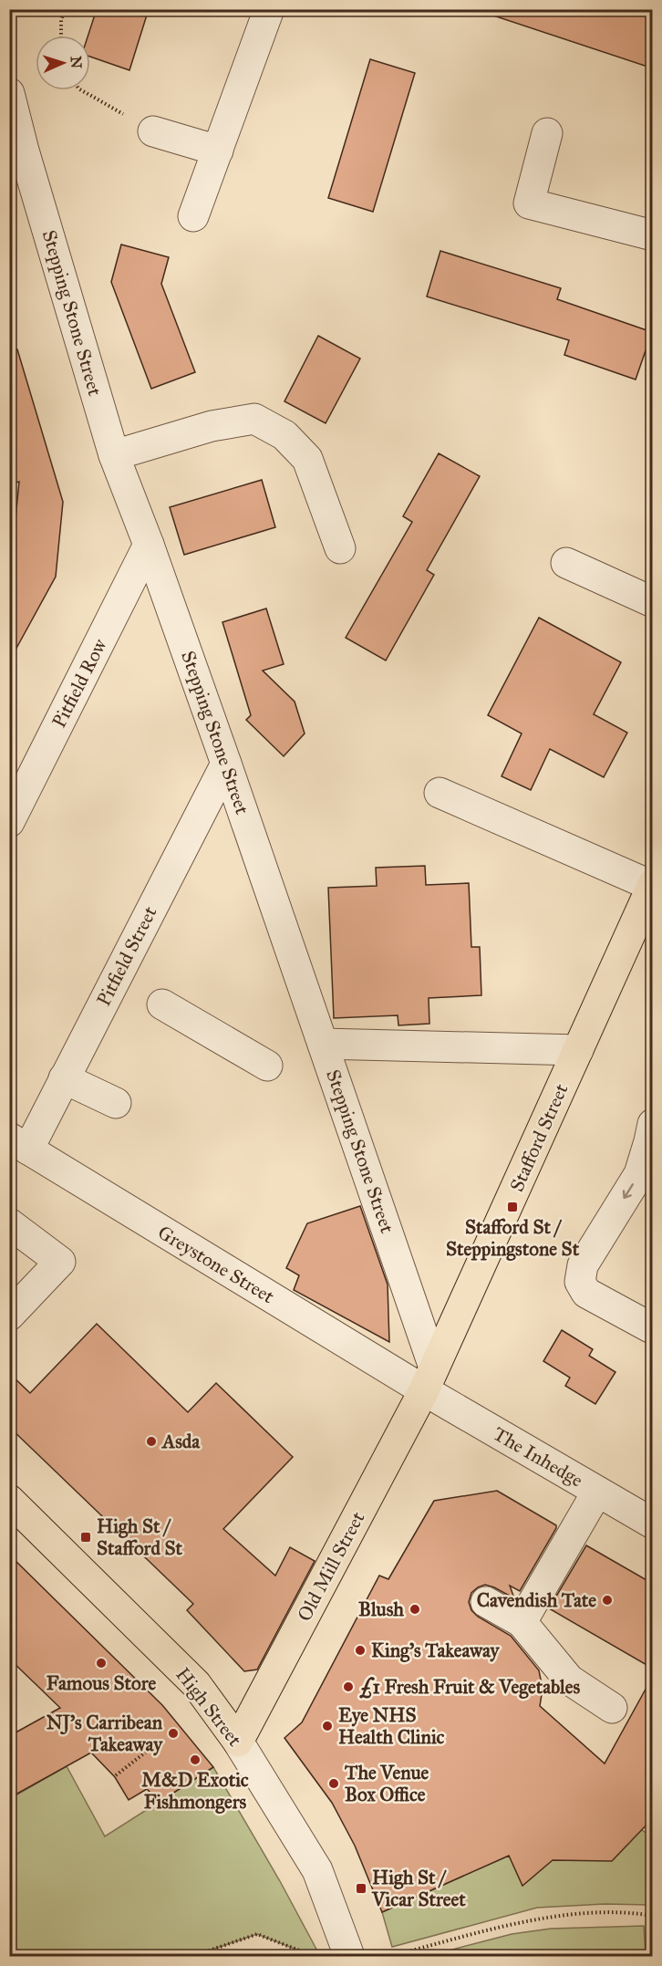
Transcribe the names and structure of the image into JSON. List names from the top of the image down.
{
  "streets": {
    "main road": ["Stafford Street", "Old Mill Street", "High Street"],
    "street": [
      "Stepping Stone Street",
      "Pitfield Row",
      "Pitfield Street",
      "Greystone Street",
      "The Inhedge"
    ]
  },
  "crossings": [
    ["Stepping Stone Street", "Pitfield Row"],
    ["Stepping Stone Street", "Pitfield Street"],
    ["Stepping Stone Street", "Stafford Street"],
    ["Stepping Stone Street", "Greystone Street"],
    ["Stepping Stone Street", "The Inhedge"],
    ["Stepping Stone Street", "Old Mill Street"],
    ["Pitfield Street", "Greystone Street"],
    ["Stafford Street", "Greystone Street"],
    ["Stafford Street", "The Inhedge"],
    ["Stafford Street", "Old Mill Street"],
    ["Greystone Street", "The Inhedge"],
    ["Greystone Street", "Old Mill Street"],
    ["The Inhedge", "Old Mill Street"],
    ["Old Mill Street", "High Street"]
  ],
  "places": {
    "transit": ["Stafford St / Steppingstone St", "High St / Stafford St", "High St / Vicar Street"],
    "other": [
      "Asda",
      "Cavendish Tate",
      "Blush",
      "King's Takeaway",
      "Famous Store",
      "£1 Fresh Fruit & Vegetables",
      "Eye NHS Health Clinic",
      "NJ's Carribean Takeaway",
      "M&D Exotic Fishmongers",
      "The Venue Box Office"
    ]
  },
  "north": "right"
}
